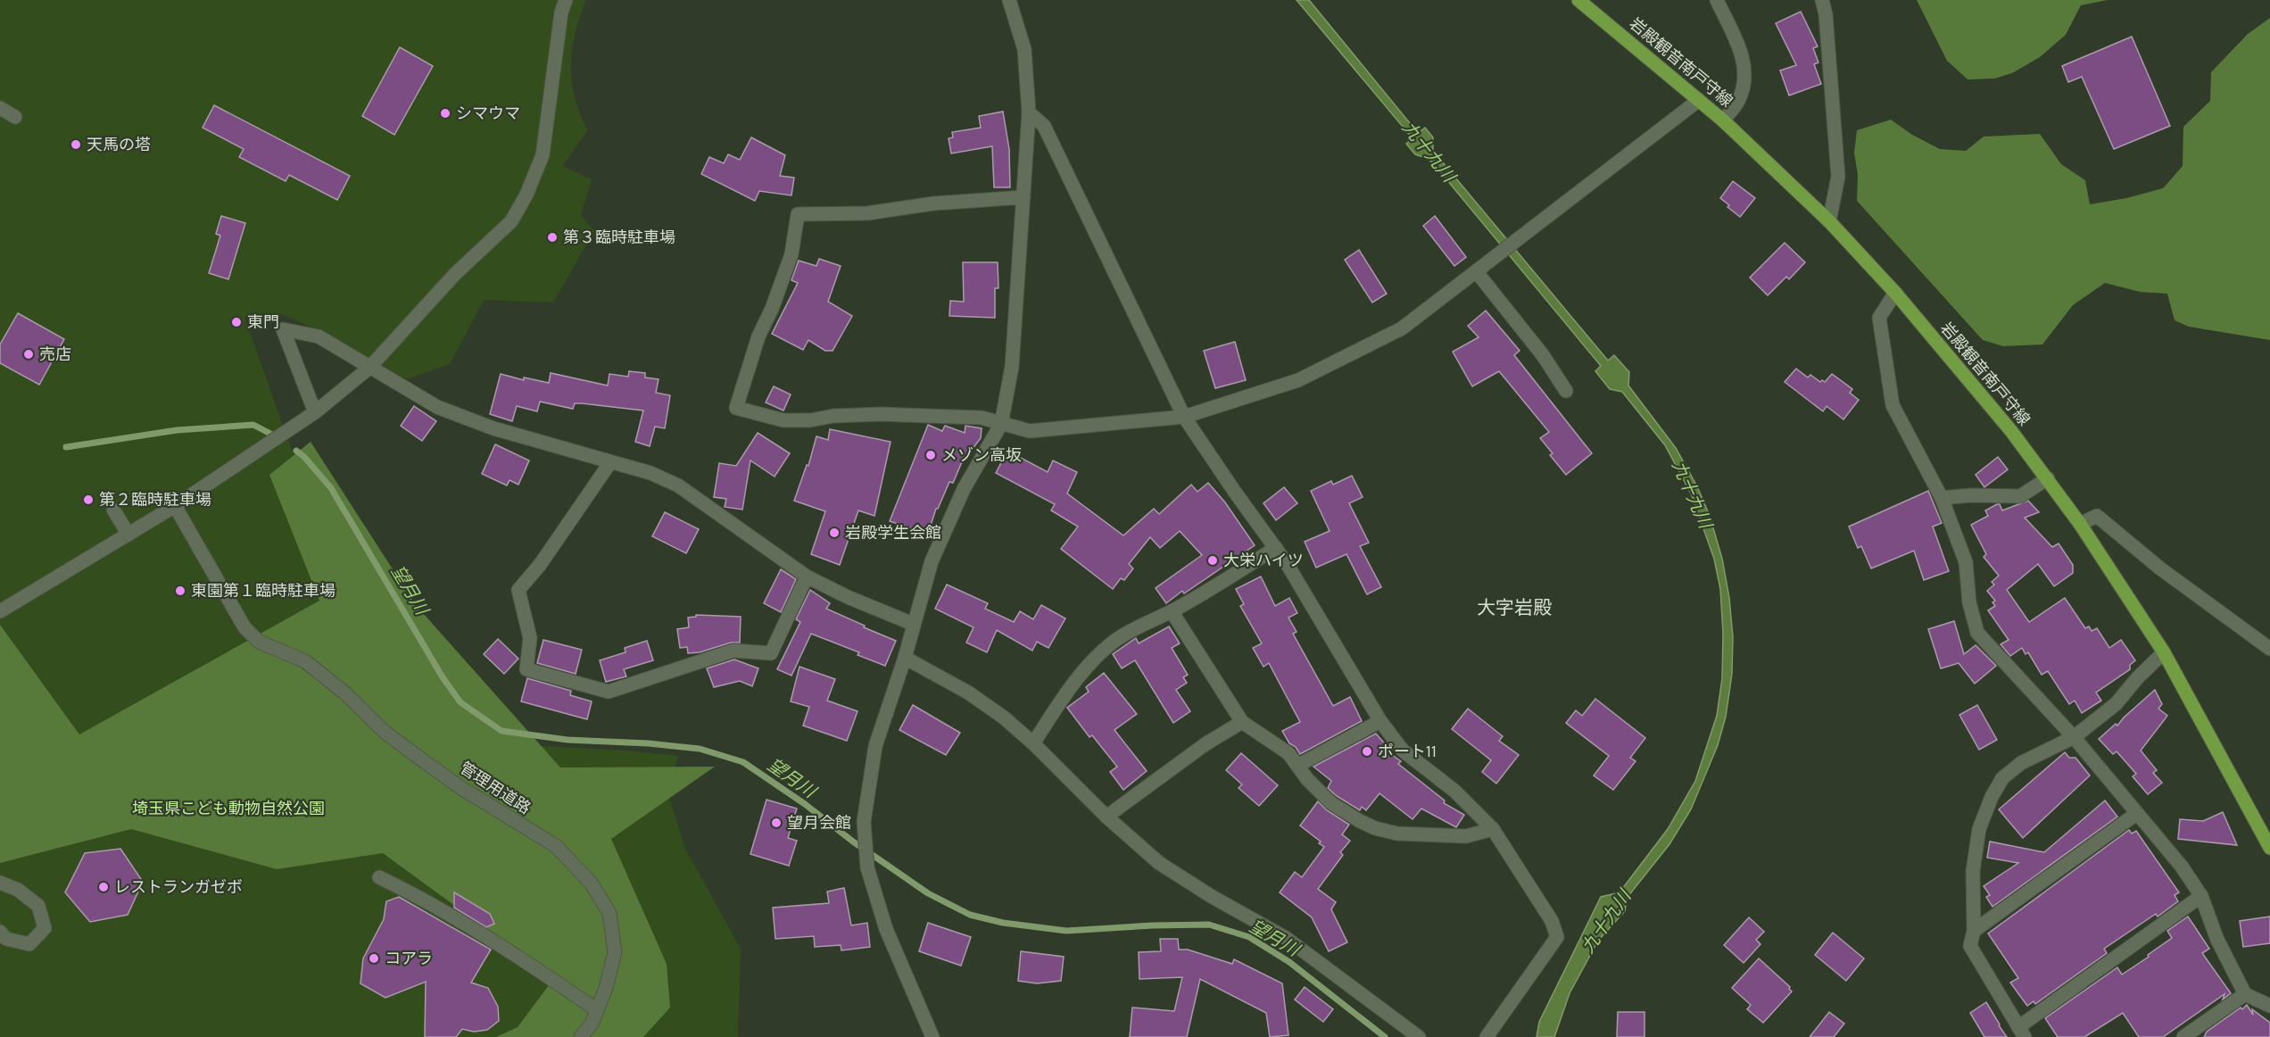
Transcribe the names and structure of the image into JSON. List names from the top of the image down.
{
  "streets": {
    "main road": ["岩殿観音南戸守線"],
    "street": ["管理用道路"]
  },
  "districts": ["大字岩殿"],
  "water": ["九十九川", "望月川"],
  "parks": ["埼玉県こども動物自然公園"],
  "places": [
    "シマウマ",
    "天馬の塔",
    "第３臨時駐車場",
    "東門",
    "売店",
    "メゾン高坂",
    "第２臨時駐車場",
    "岩殿学生会館",
    "大栄ハイツ",
    "東園第１臨時駐車場",
    "ポート11",
    "望月会館",
    "レストランガゼボ",
    "コアラ"
  ]
}
